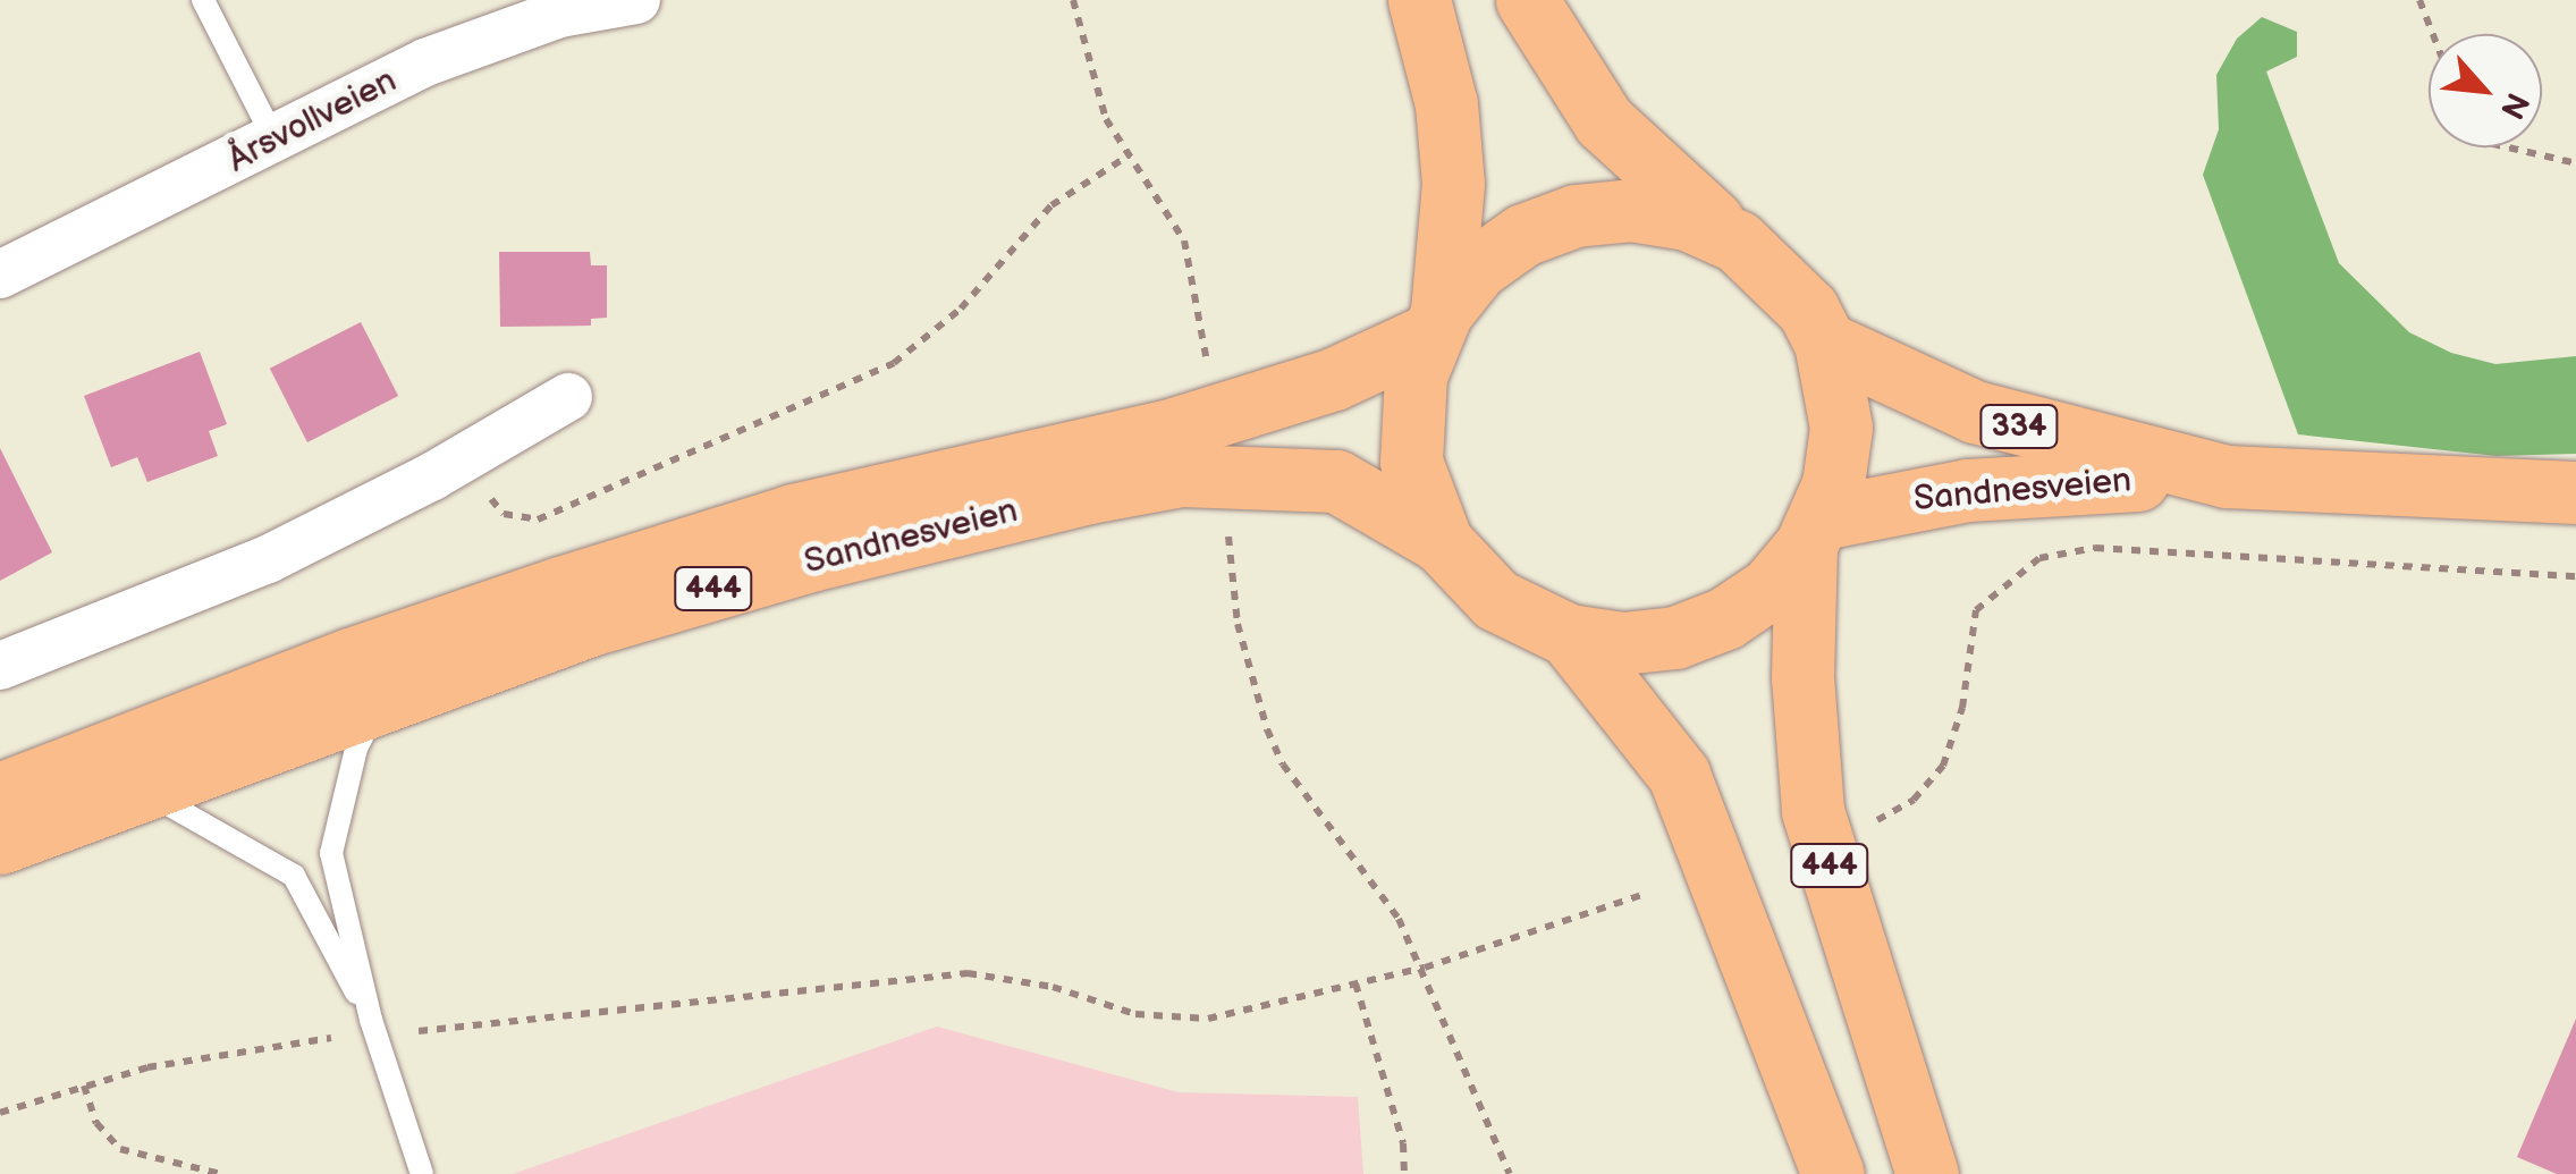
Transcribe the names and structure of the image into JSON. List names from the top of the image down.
{
  "streets": {
    "main road": ["334", "Sandnesveien", "444"],
    "street": ["Årsvollveien"]
  },
  "crossings": [
    ["Sandnesveien", "444"]
  ],
  "north": "bottom right"
}
